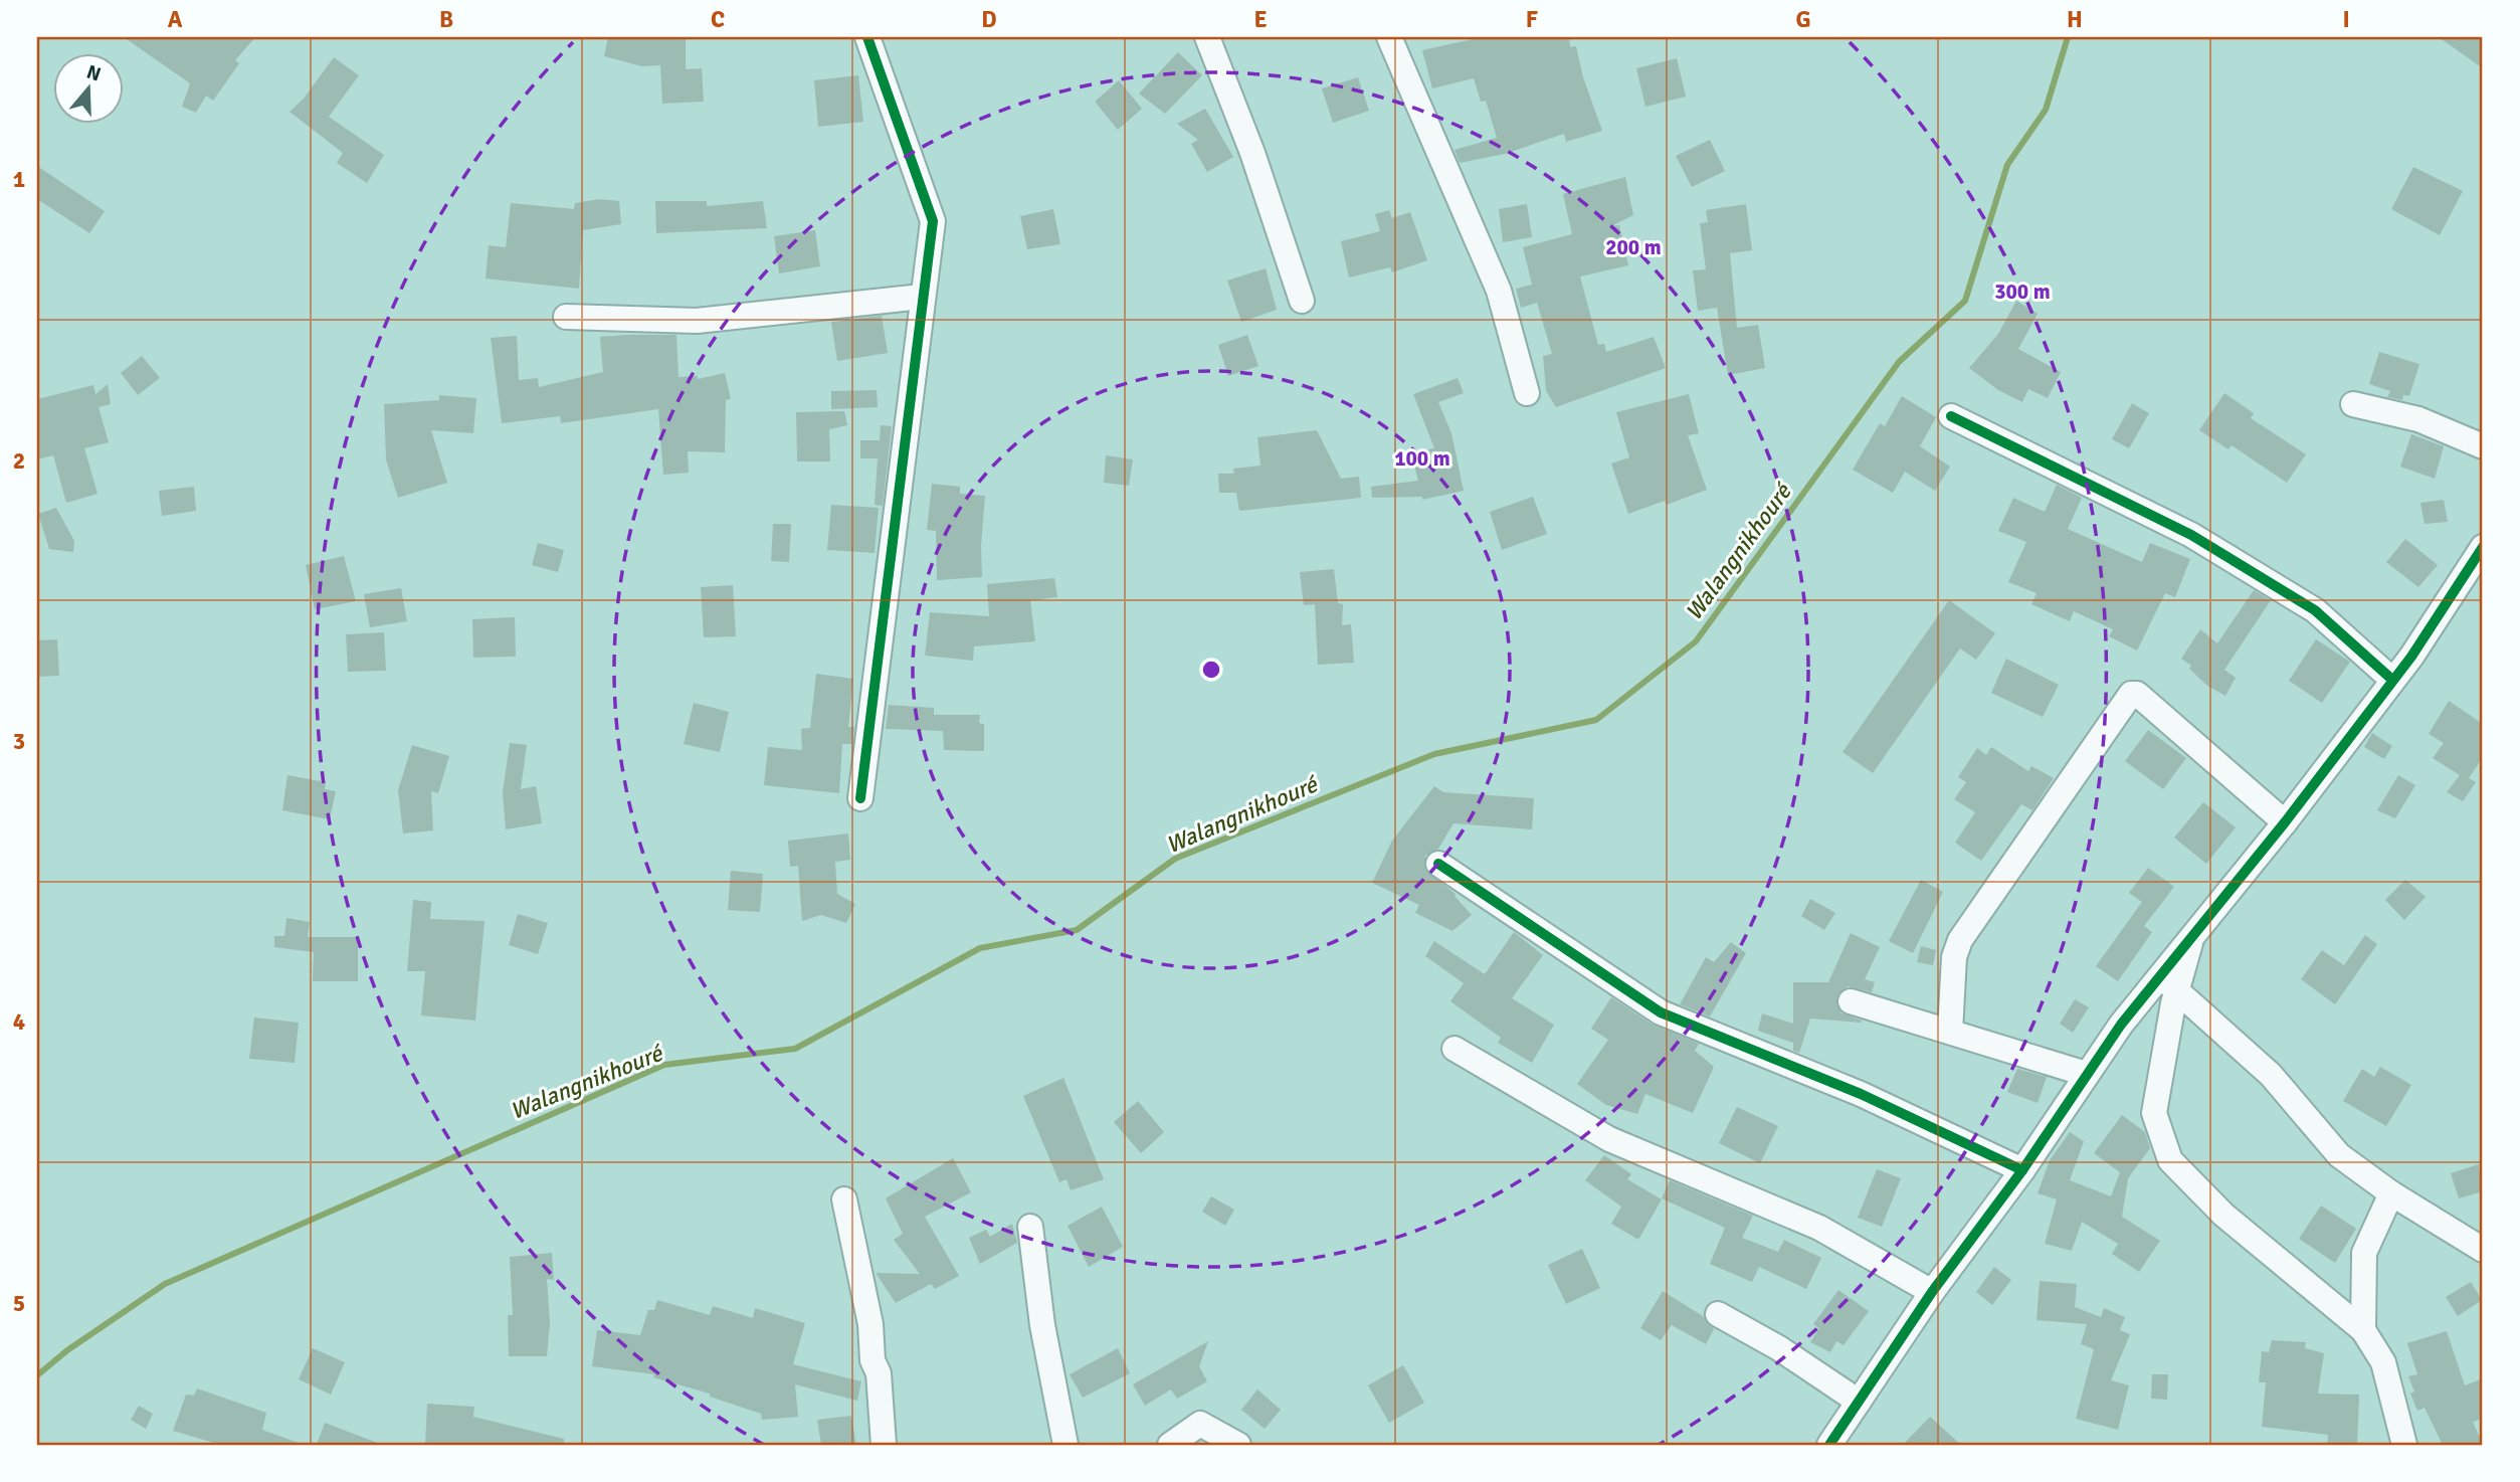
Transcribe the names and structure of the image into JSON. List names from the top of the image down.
{
  "water": ["Walangnikhouré"],
  "north": "top",
  "grid": {
    "columns": [
      "A",
      "B",
      "C",
      "D",
      "E",
      "F",
      "G",
      "H",
      "I"
    ],
    "rows": [
      "1",
      "2",
      "3",
      "4",
      "5"
    ]
  },
  "rings": ["200 m", "300 m", "100 m"]
}
